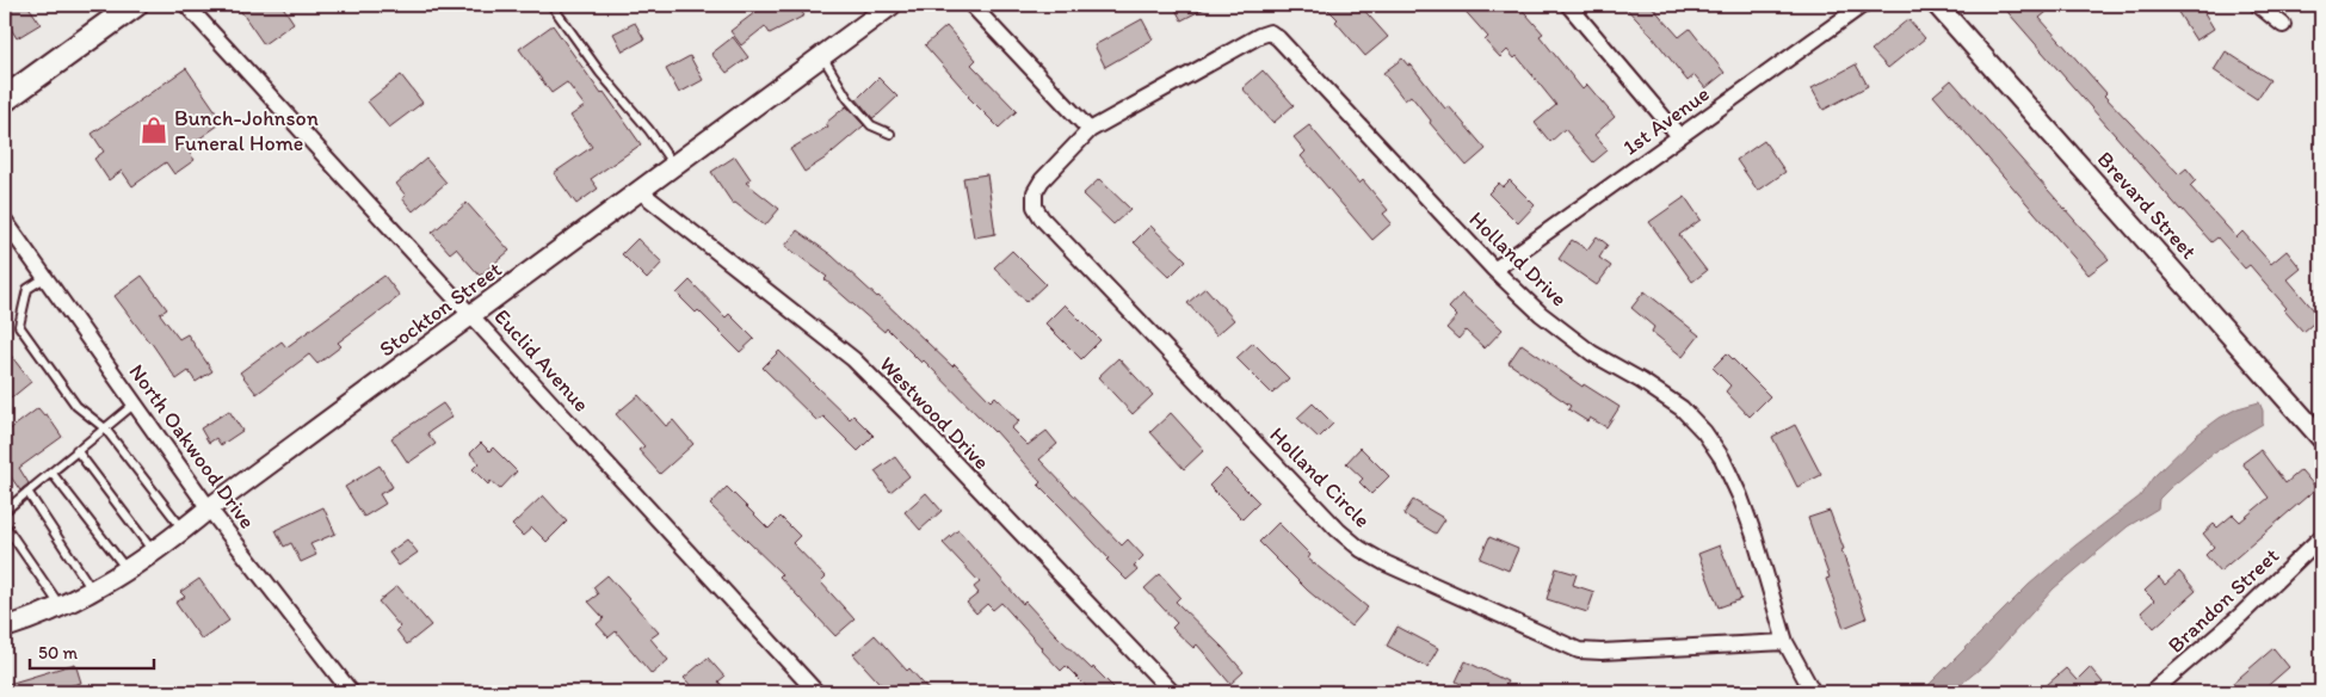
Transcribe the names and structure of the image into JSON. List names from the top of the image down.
{
  "streets": {
    "street": [
      "1st Avenue",
      "Brevard Street",
      "Holland Drive",
      "Stockton Street",
      "Euclid Avenue",
      "Westwood Drive",
      "North Oakwood Drive",
      "Holland Circle",
      "Brandon Street"
    ]
  },
  "crossings": [
    ["1st Avenue", "Holland Drive"],
    ["Holland Drive", "Holland Circle"],
    ["Stockton Street", "Euclid Avenue"],
    ["Stockton Street", "Westwood Drive"],
    ["Stockton Street", "North Oakwood Drive"]
  ],
  "places": {
    "shop": ["Bunch-Johnson Funeral Home"]
  },
  "scale_bar": "50 m"
}
